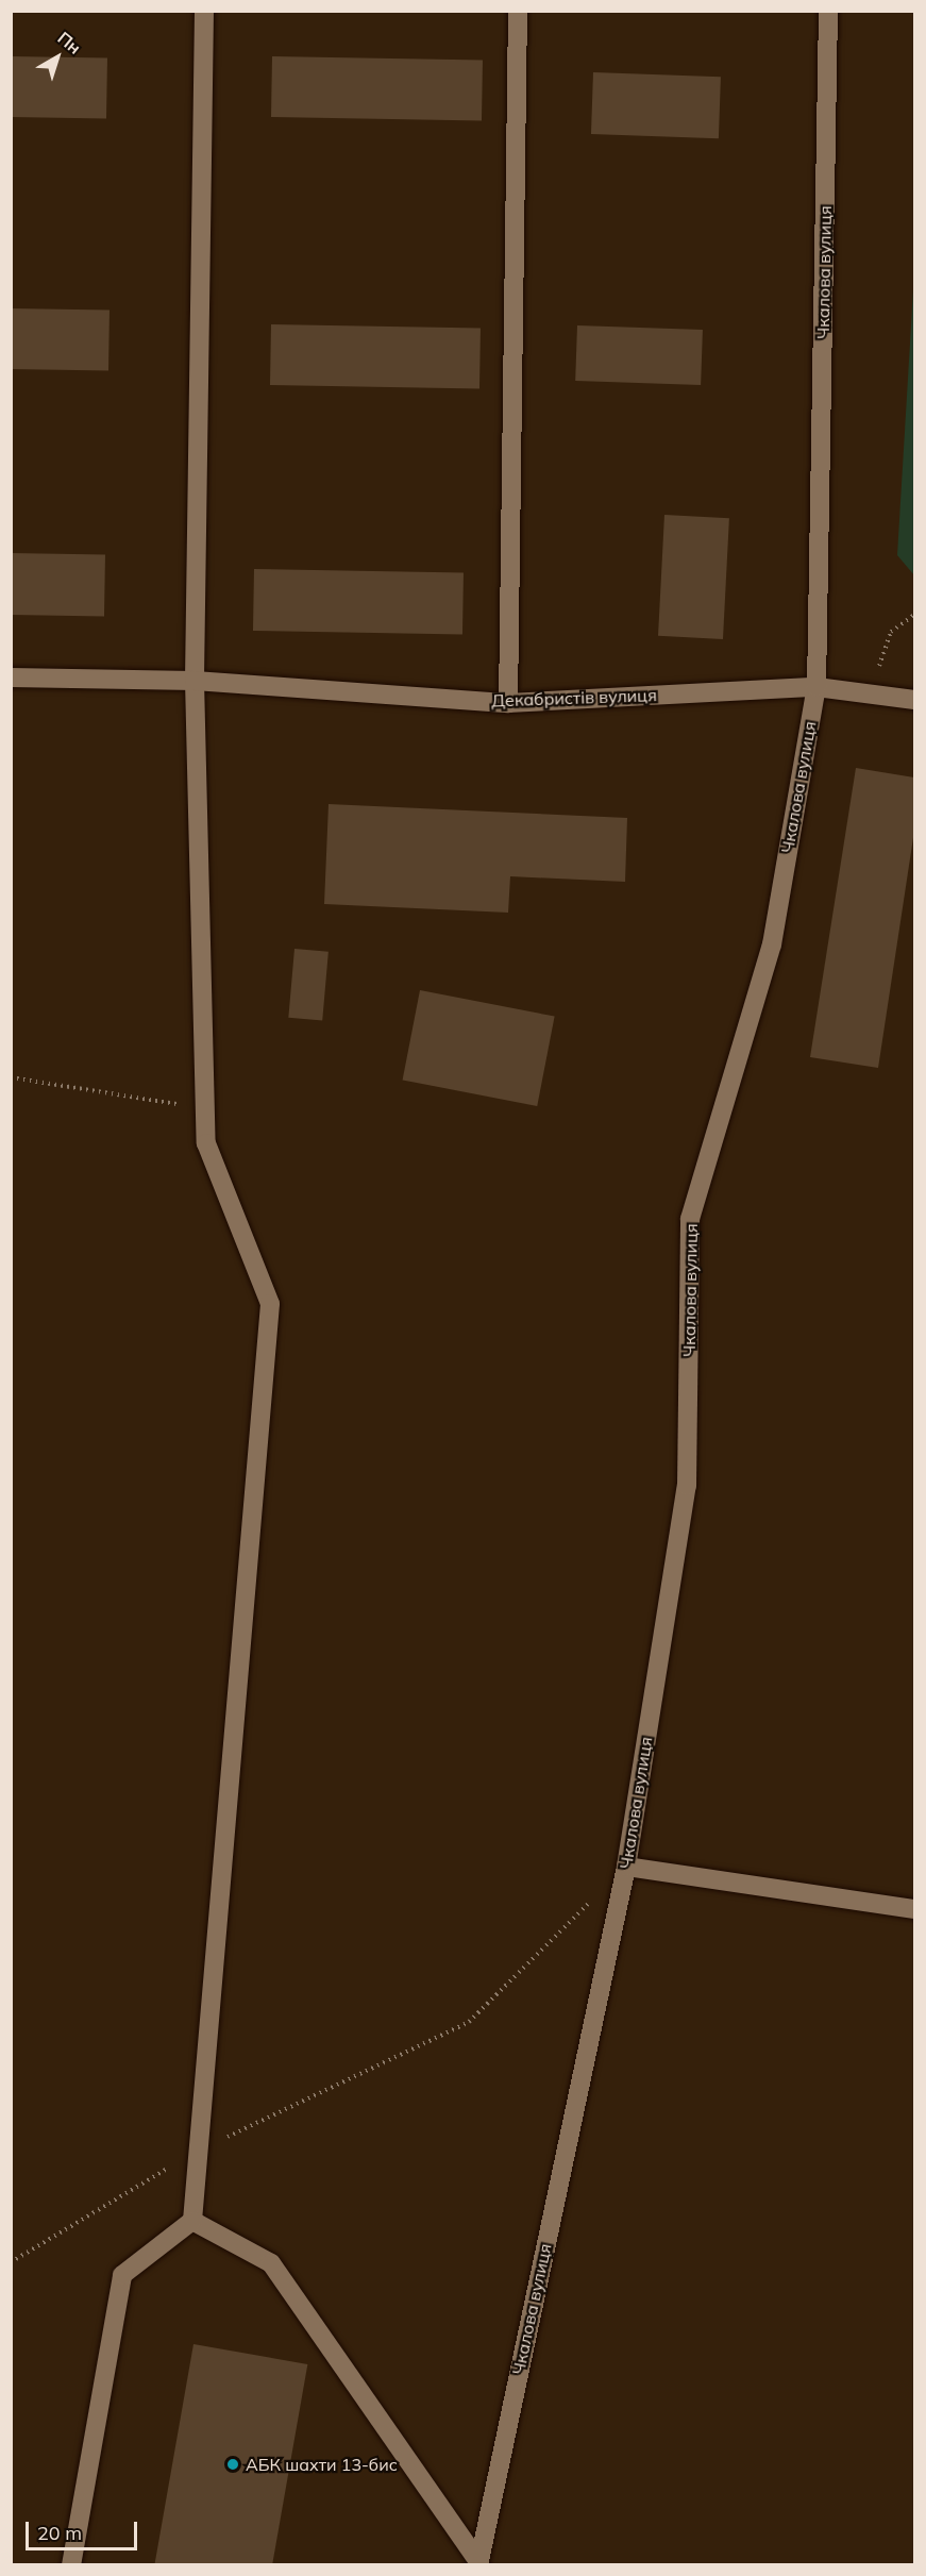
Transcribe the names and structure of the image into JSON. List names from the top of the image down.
{
  "streets": {
    "street": ["Чкалова вулиця", "Декабристів вулиця"]
  },
  "crossings": [
    ["Чкалова вулиця", "Декабристів вулиця"]
  ],
  "places": ["АБК шахти 13-бис"],
  "scale_bar": "20 m",
  "north": "top right"
}
